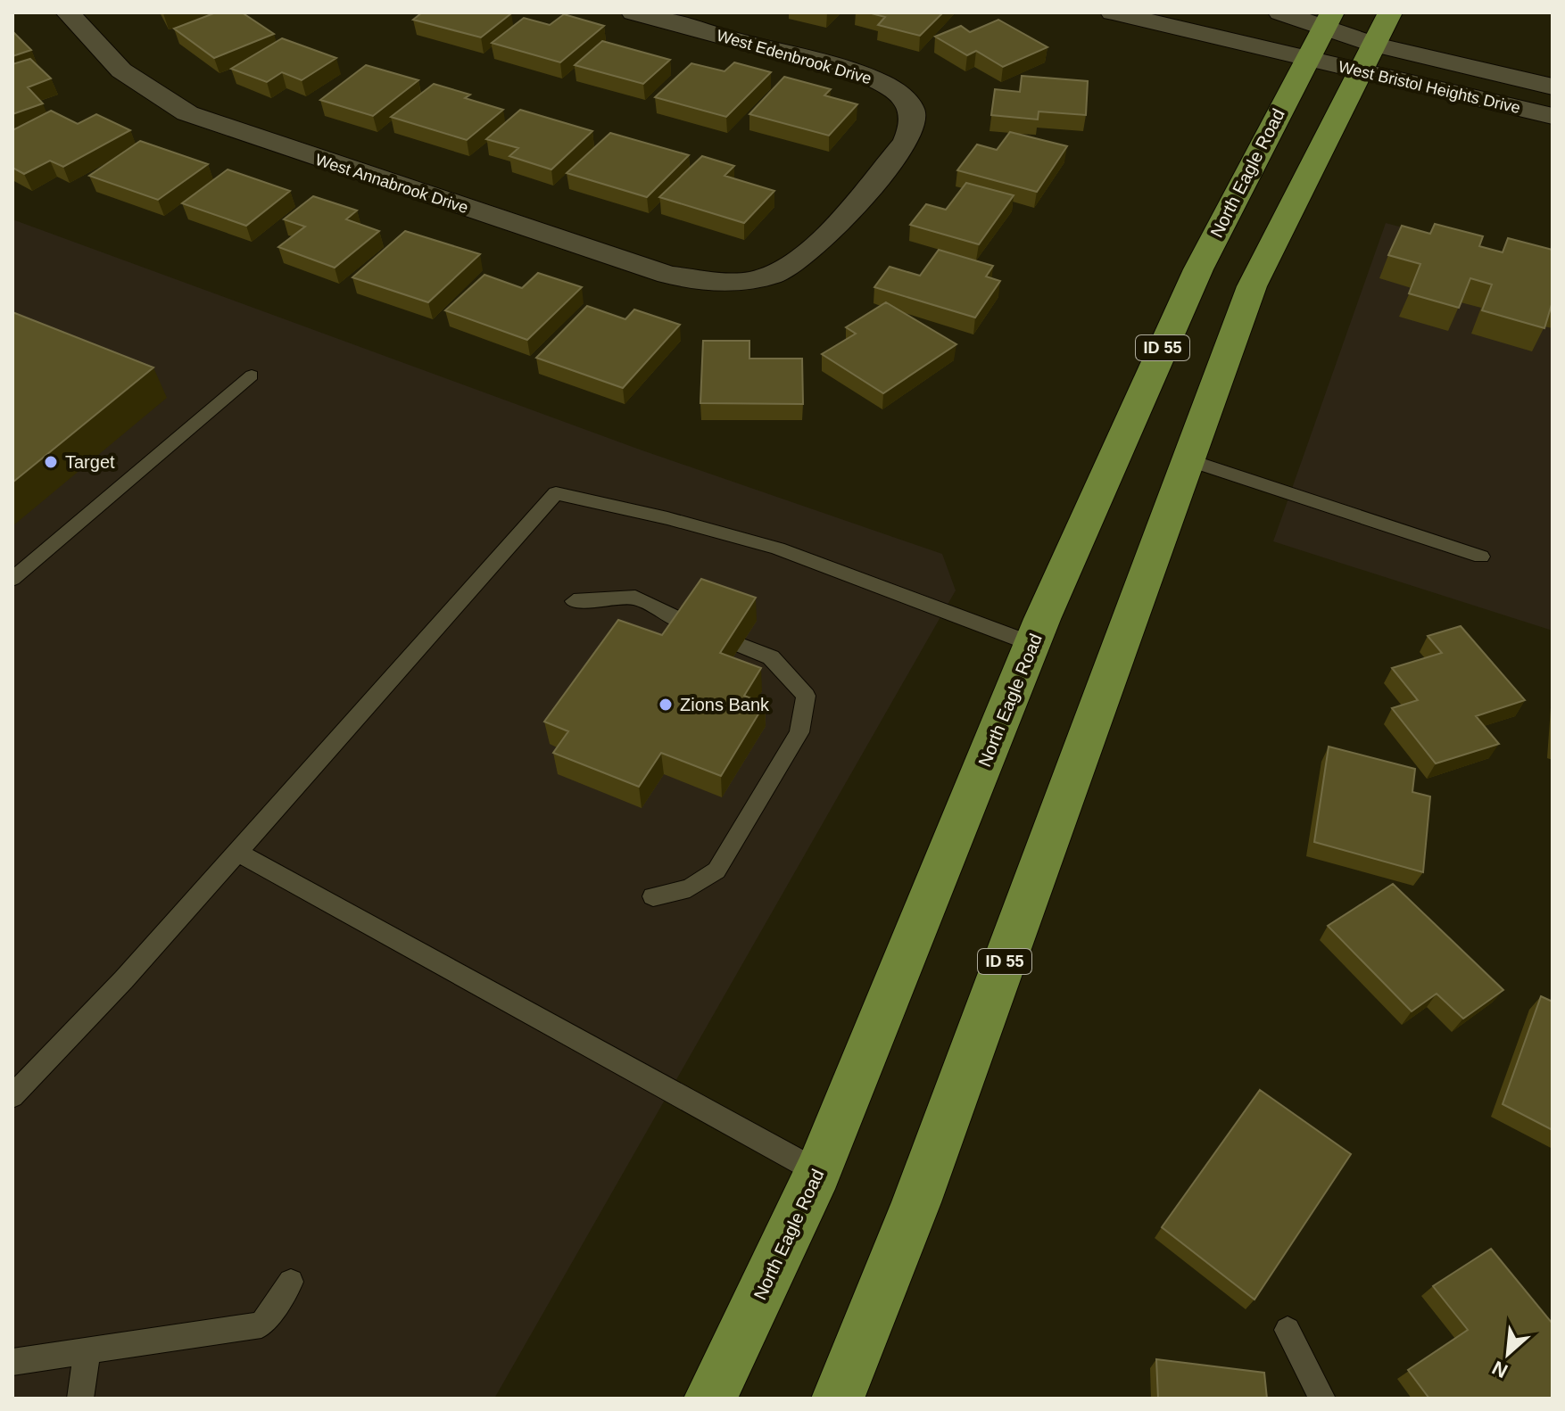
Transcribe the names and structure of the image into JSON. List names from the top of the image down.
{
  "streets": {
    "highway": ["North Eagle Road", "ID 55"],
    "street": ["West Edenbrook Drive", "West Bristol Heights Drive", "West Annabrook Drive"]
  },
  "crossings": [
    ["West Edenbrook Drive", "West Annabrook Drive"],
    ["West Bristol Heights Drive", "North Eagle Road"],
    ["West Bristol Heights Drive", "ID 55"]
  ],
  "places": ["Target", "Zions Bank"],
  "north": "bottom left"
}
